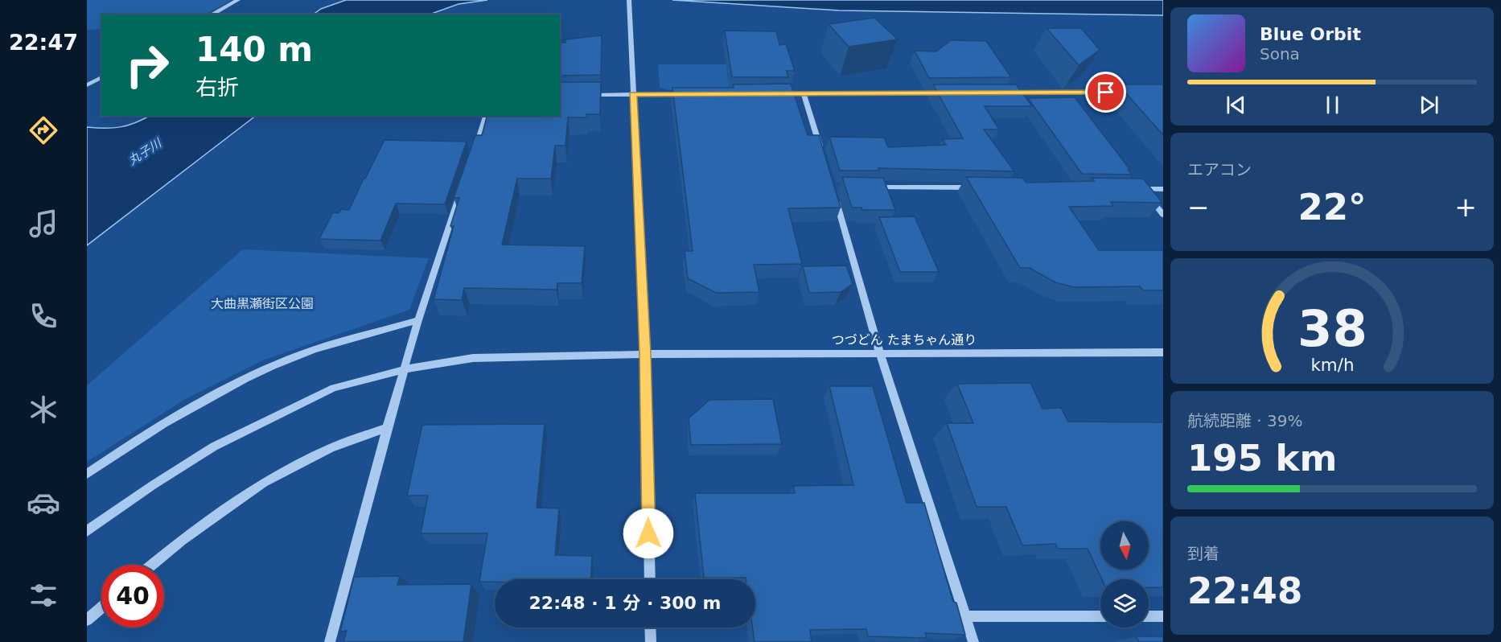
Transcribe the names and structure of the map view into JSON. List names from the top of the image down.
{
  "streets": {
    "street": ["つづどん たまちゃん通り"]
  },
  "water": ["丸子川"],
  "parks": ["大曲黒瀬街区公園"],
  "north": "bottom",
  "page": {
    "tabs": "22:47",
    "turn": ["140 m", "右折"],
    "song": ["Blue Orbit", "Sona"],
    "tile": [
      "エアコン",
      ["航続距離 · 39%", "195 km"],
      ["到着", "22:48"]
    ],
    "heat": ["−", "22°", "+"],
    "limit": "40",
    "trip": "22:48 · 1 分 · 300 m",
    "gauge": ["38", "km/h"]
  }
}
